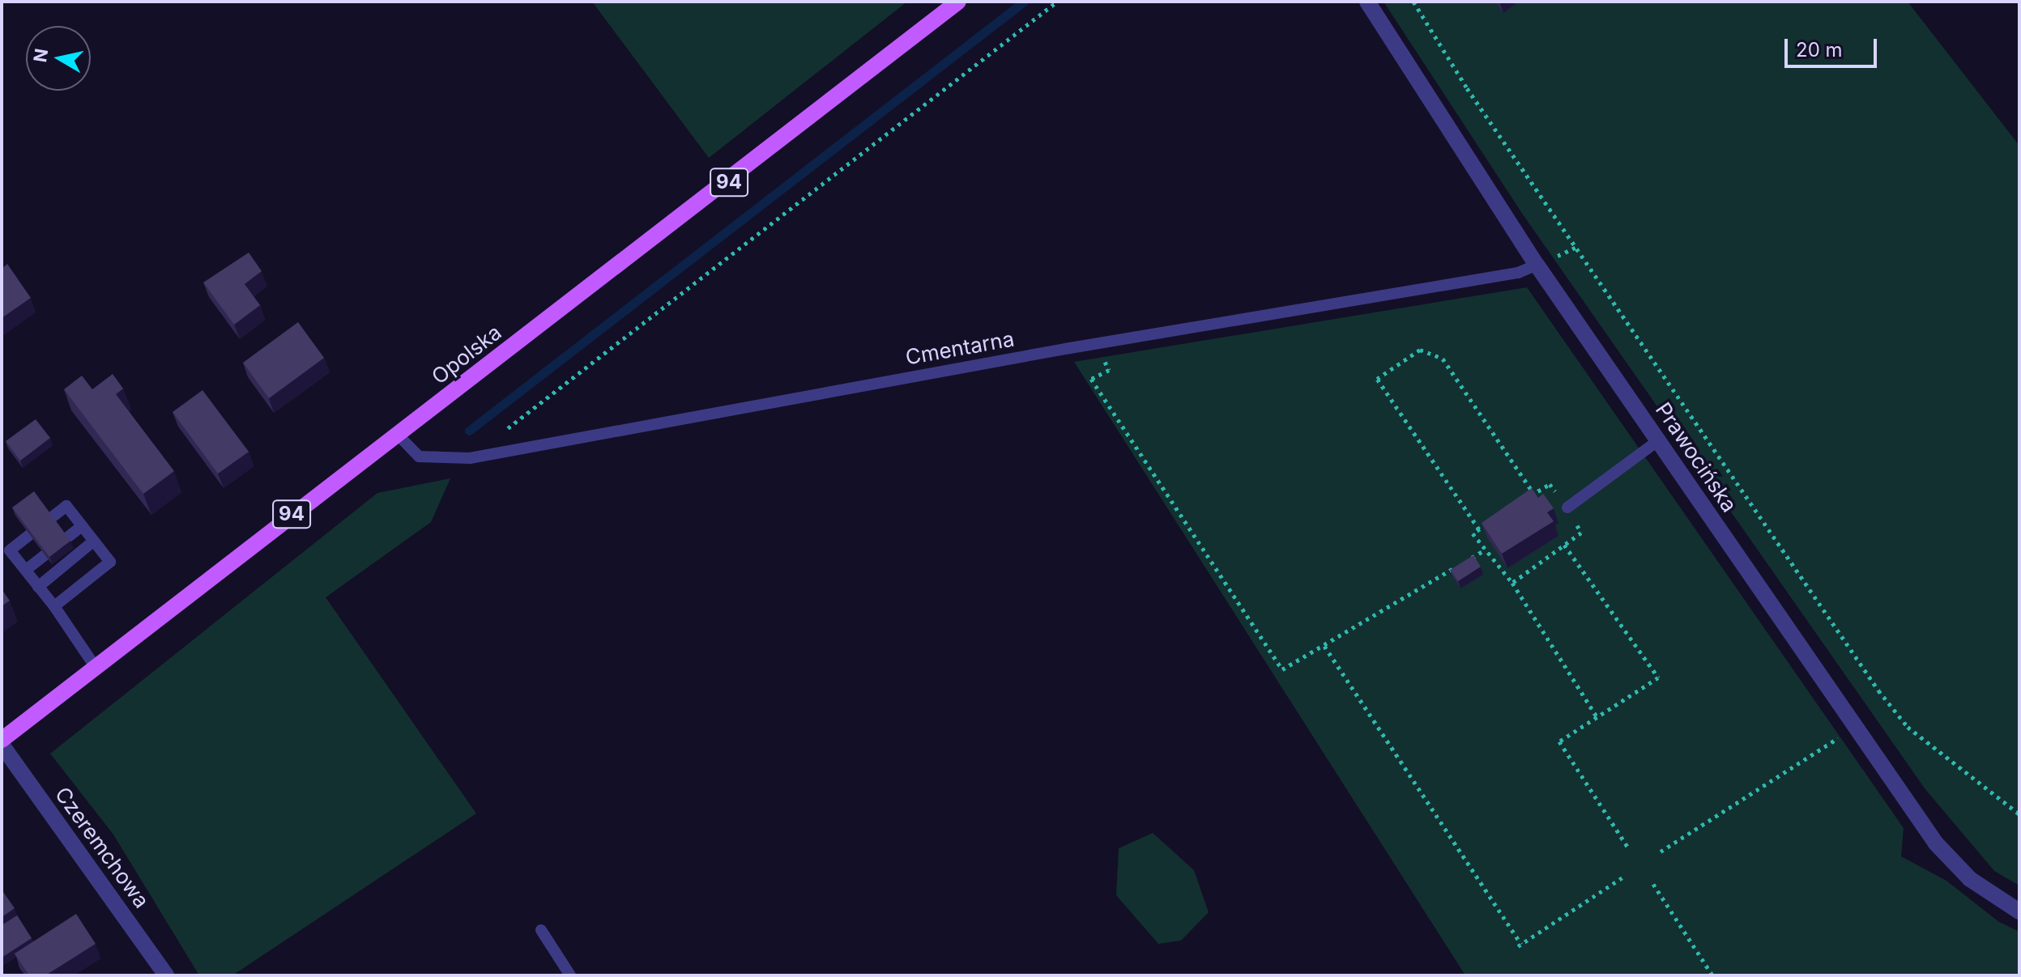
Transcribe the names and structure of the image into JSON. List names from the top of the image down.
{
  "streets": {
    "main road": ["94", "Opolska"],
    "street": ["Prawocińska", "Czeremchowa"],
    "lane": ["Cmentarna"]
  },
  "crossings": [
    ["Cmentarna", "Opolska"],
    ["Cmentarna", "Prawocińska"],
    ["Opolska", "Czeremchowa"]
  ],
  "scale_bar": "20 m",
  "north": "left"
}
